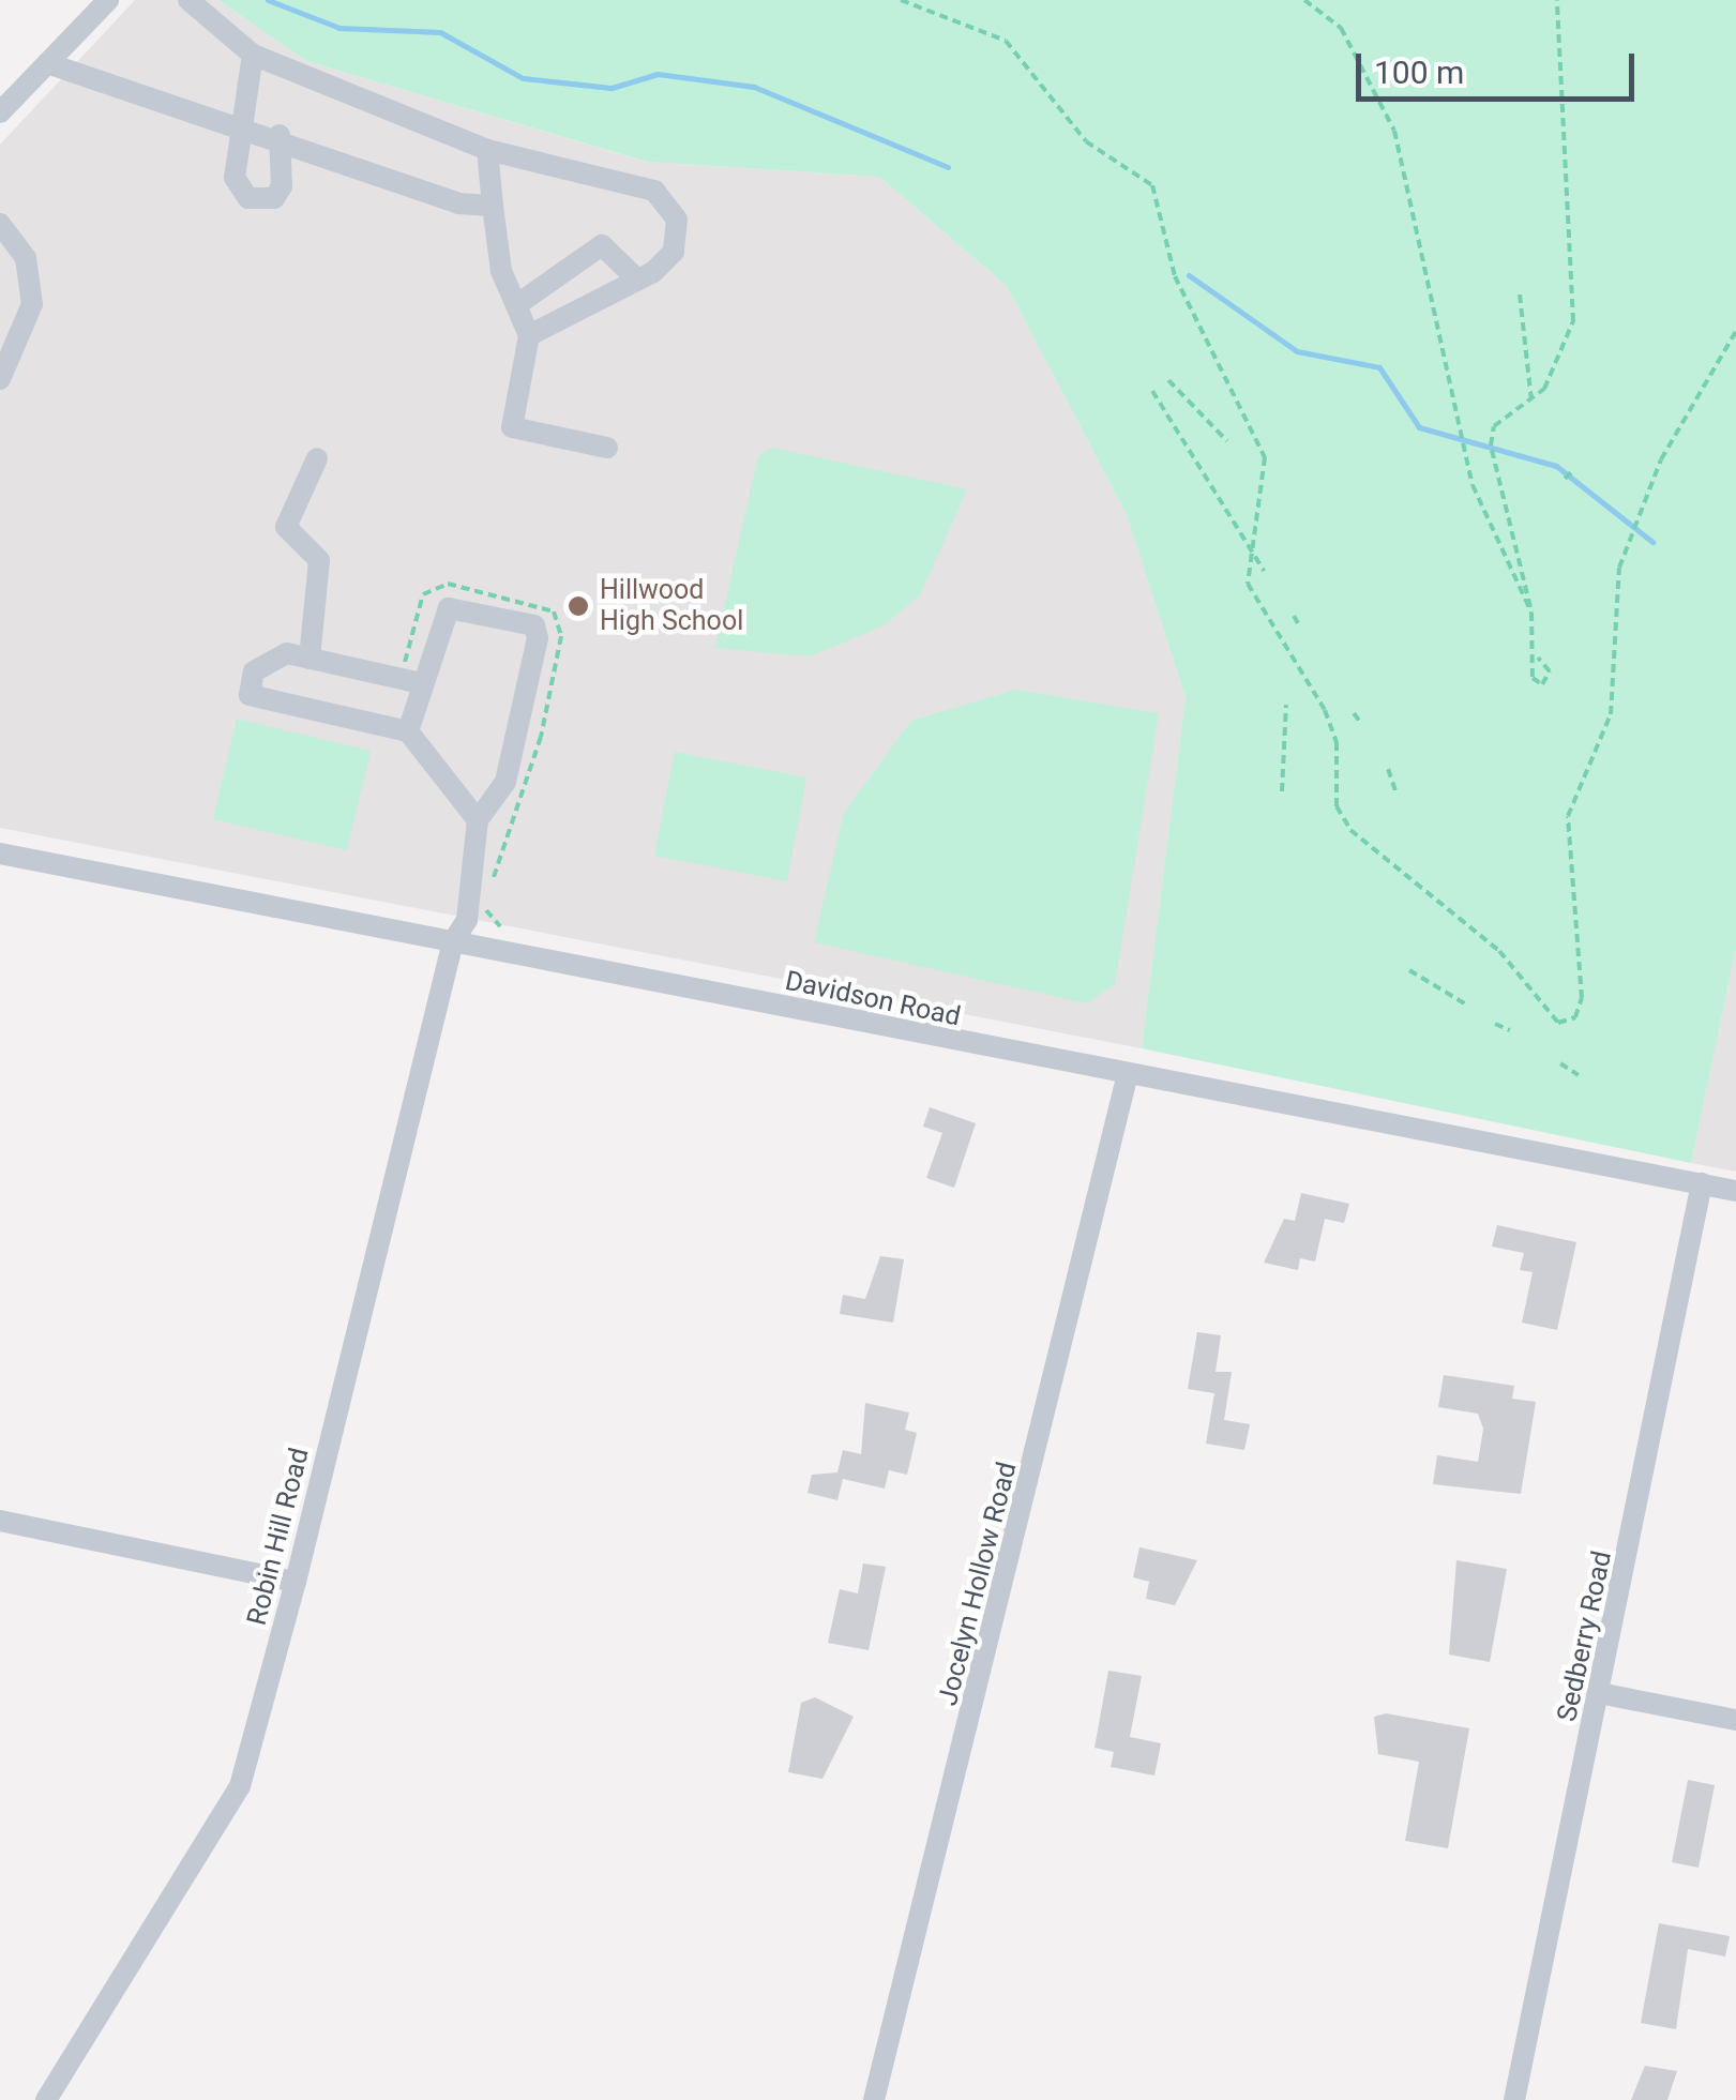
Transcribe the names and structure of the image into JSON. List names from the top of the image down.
{
  "streets": {
    "street": [
      "Davidson Road",
      "Robin Hill Road",
      "Jocelyn Hollow Road",
      "Sedberry Road"
    ]
  },
  "crossings": [
    ["Davidson Road", "Robin Hill Road"],
    ["Davidson Road", "Jocelyn Hollow Road"],
    ["Davidson Road", "Sedberry Road"]
  ],
  "places": ["Hillwood High School"],
  "scale_bar": "100 m"
}
